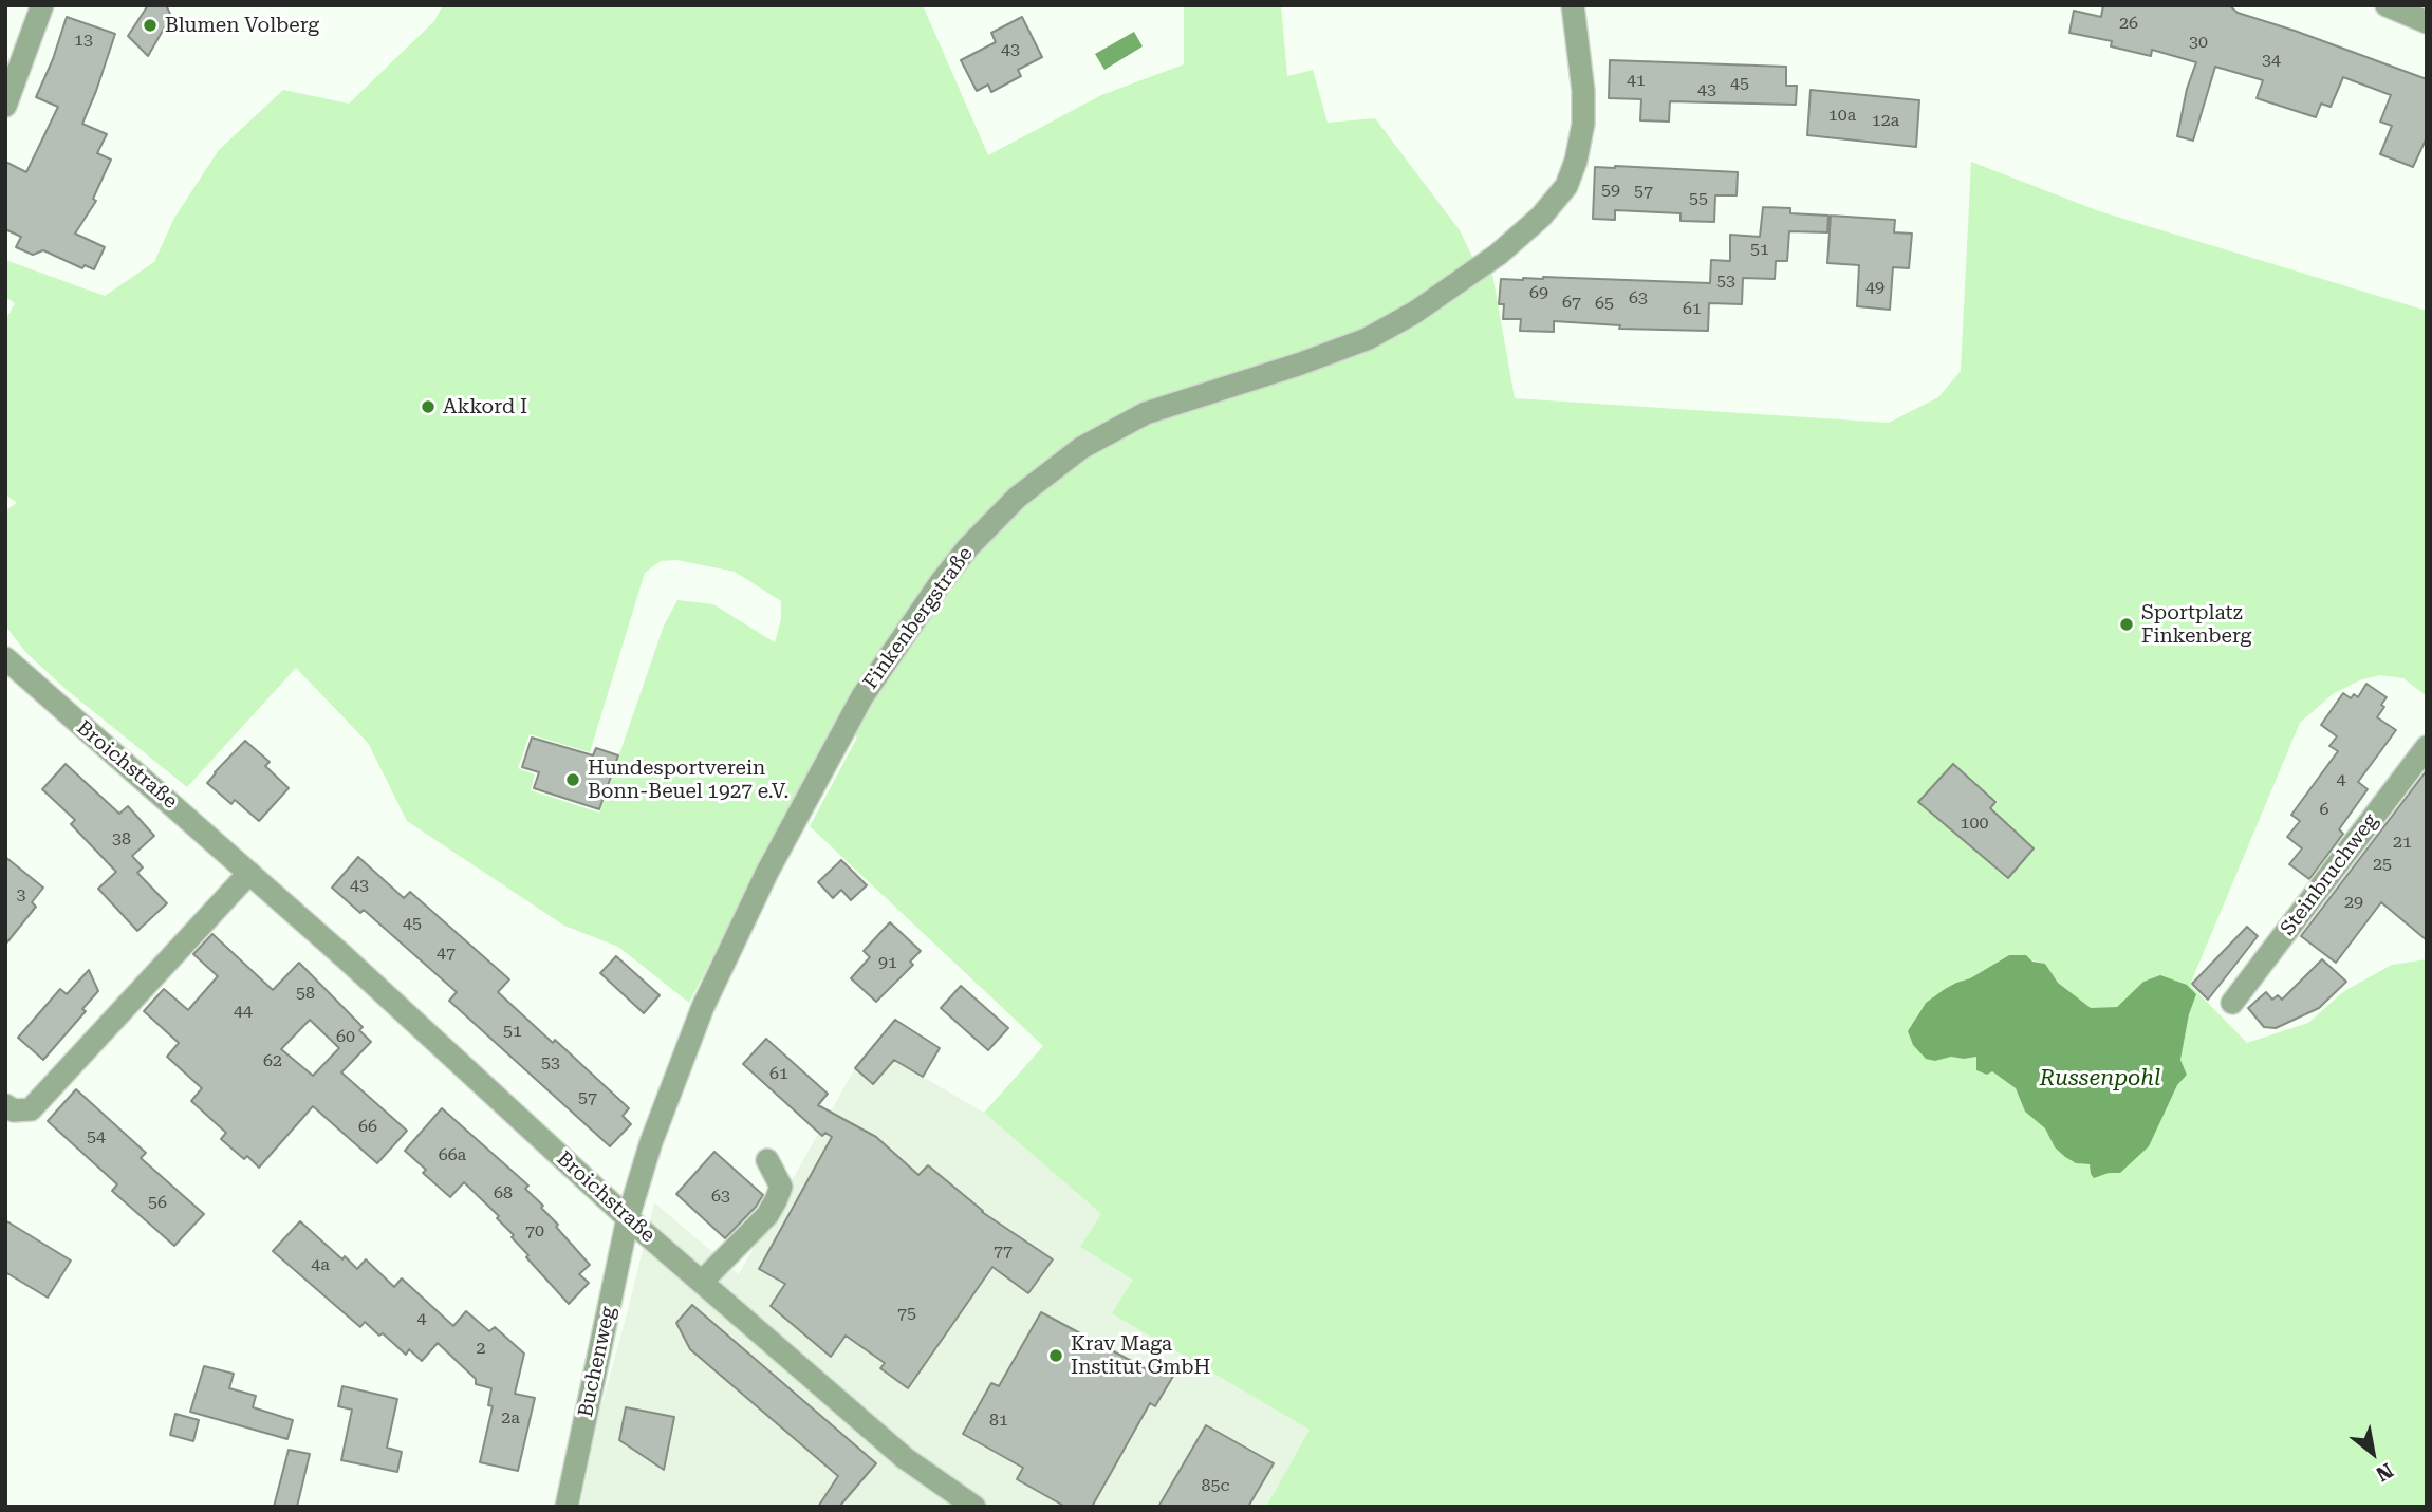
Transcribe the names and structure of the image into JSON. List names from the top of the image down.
{
  "streets": {
    "street": [
      "Finkenbergstraße",
      "Broichstraße",
      "Steinbruchweg",
      "Buchenweg"
    ]
  },
  "crossings": [
    ["Finkenbergstraße", "Broichstraße"],
    ["Finkenbergstraße", "Buchenweg"],
    ["Broichstraße", "Buchenweg"]
  ],
  "water": ["Russenpohl"],
  "places": [
    "Blumen Volberg",
    "Akkord I",
    "Sportplatz Finkenberg",
    "Hundesportverein Bonn-Beuel 1927 e.V.",
    "Krav Maga Institut GmbH"
  ],
  "house_numbers": [
    "26",
    "13",
    "30",
    "43",
    "34",
    "41",
    "45",
    "43",
    "10a",
    "12a",
    "59",
    "57",
    "55",
    "51",
    "53",
    "49",
    "69",
    "63",
    "67",
    "65",
    "61",
    "4",
    "6",
    "100",
    "38",
    "21",
    "25",
    "43",
    "3",
    "29",
    "45",
    "47",
    "91",
    "58",
    "44",
    "51",
    "60",
    "62",
    "53",
    "61",
    "57",
    "66",
    "54",
    "66a",
    "68",
    "63",
    "56",
    "70",
    "77",
    "4a",
    "75",
    "4",
    "2",
    "2a",
    "81",
    "85c"
  ],
  "north": "bottom right"
}
